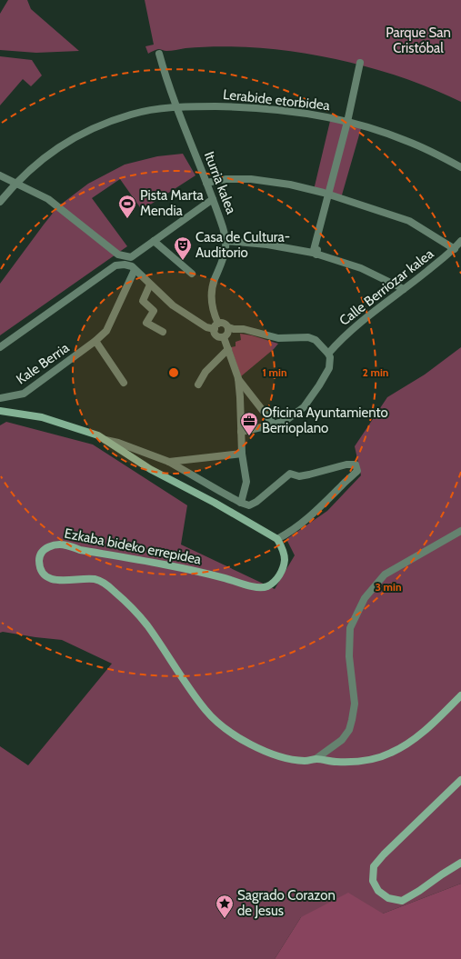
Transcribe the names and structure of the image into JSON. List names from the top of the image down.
{
  "streets": {
    "street": [
      "Lerabide etorbidea",
      "Iturria kalea",
      "Calle Berriozar kalea",
      "Kale Berria",
      "Ezkaba bideko errepidea"
    ]
  },
  "crossings": [
    ["Lerabide etorbidea", "Iturria kalea"]
  ],
  "parks": ["Parque San Cristóbal"],
  "places": {
    "sports": ["Pista Marta Mendia"],
    "theatre": ["Casa de Cultura- Auditorio"],
    "office": ["Oficina Ayuntamiento Berrioplano"],
    "place": ["Sagrado Corazon de Jesus"]
  },
  "rings": ["1 min", "2 min", "3 min"]
}
